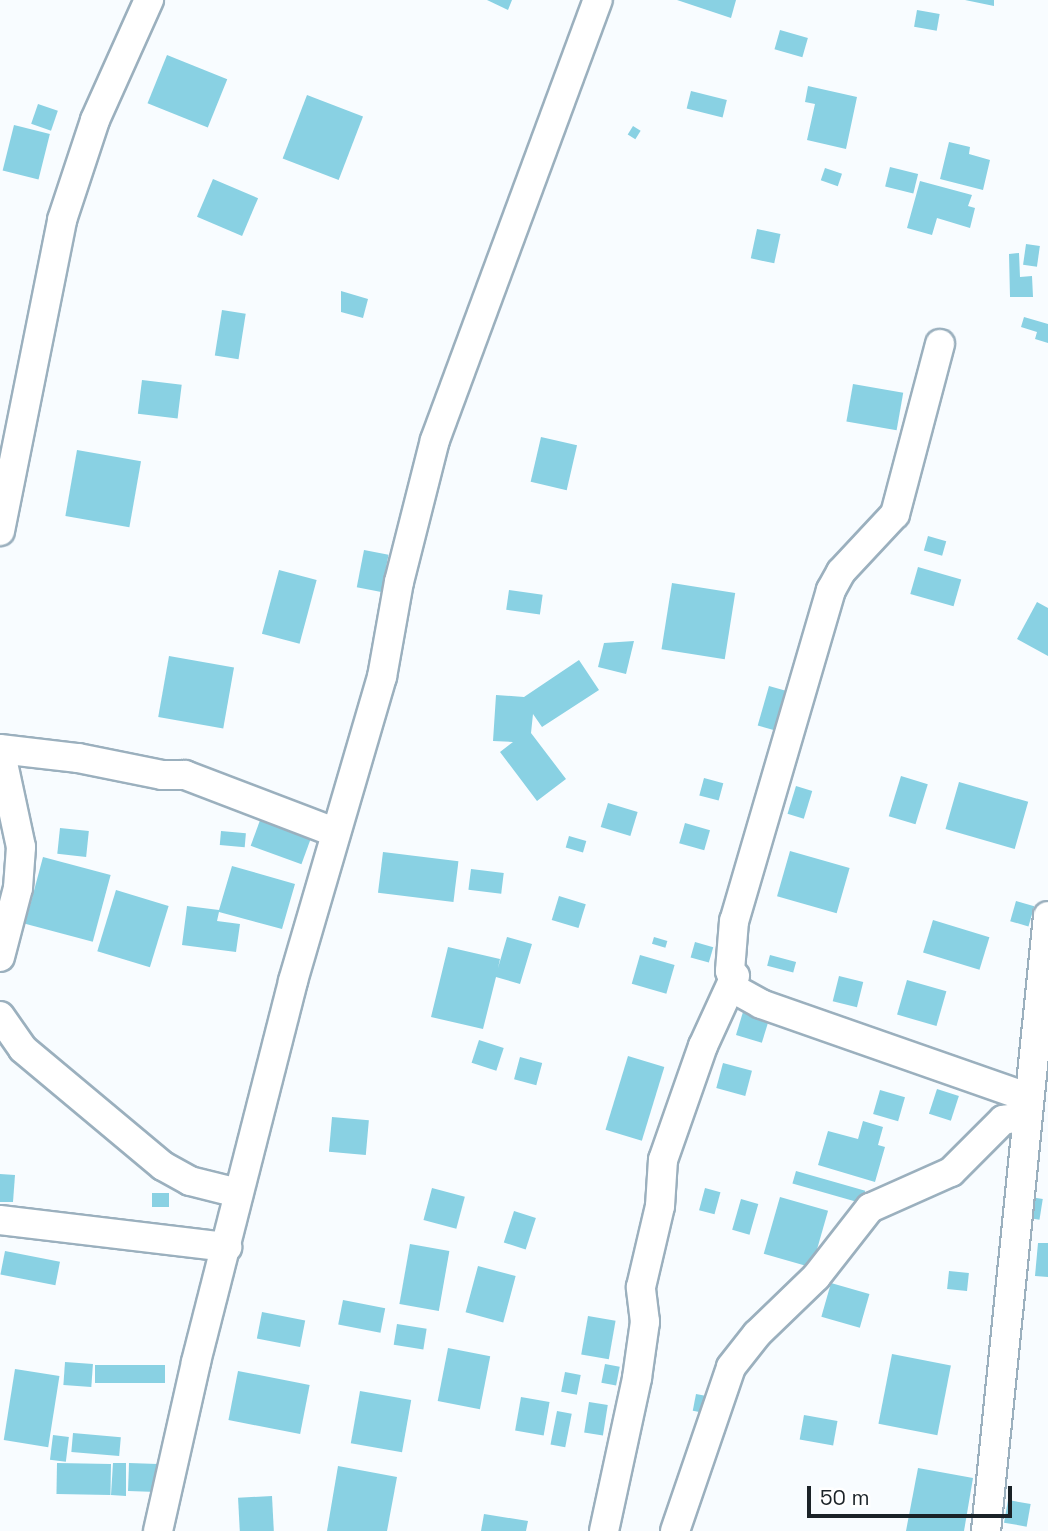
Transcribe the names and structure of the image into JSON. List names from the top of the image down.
{
  "scale_bar": "50 m"
}
